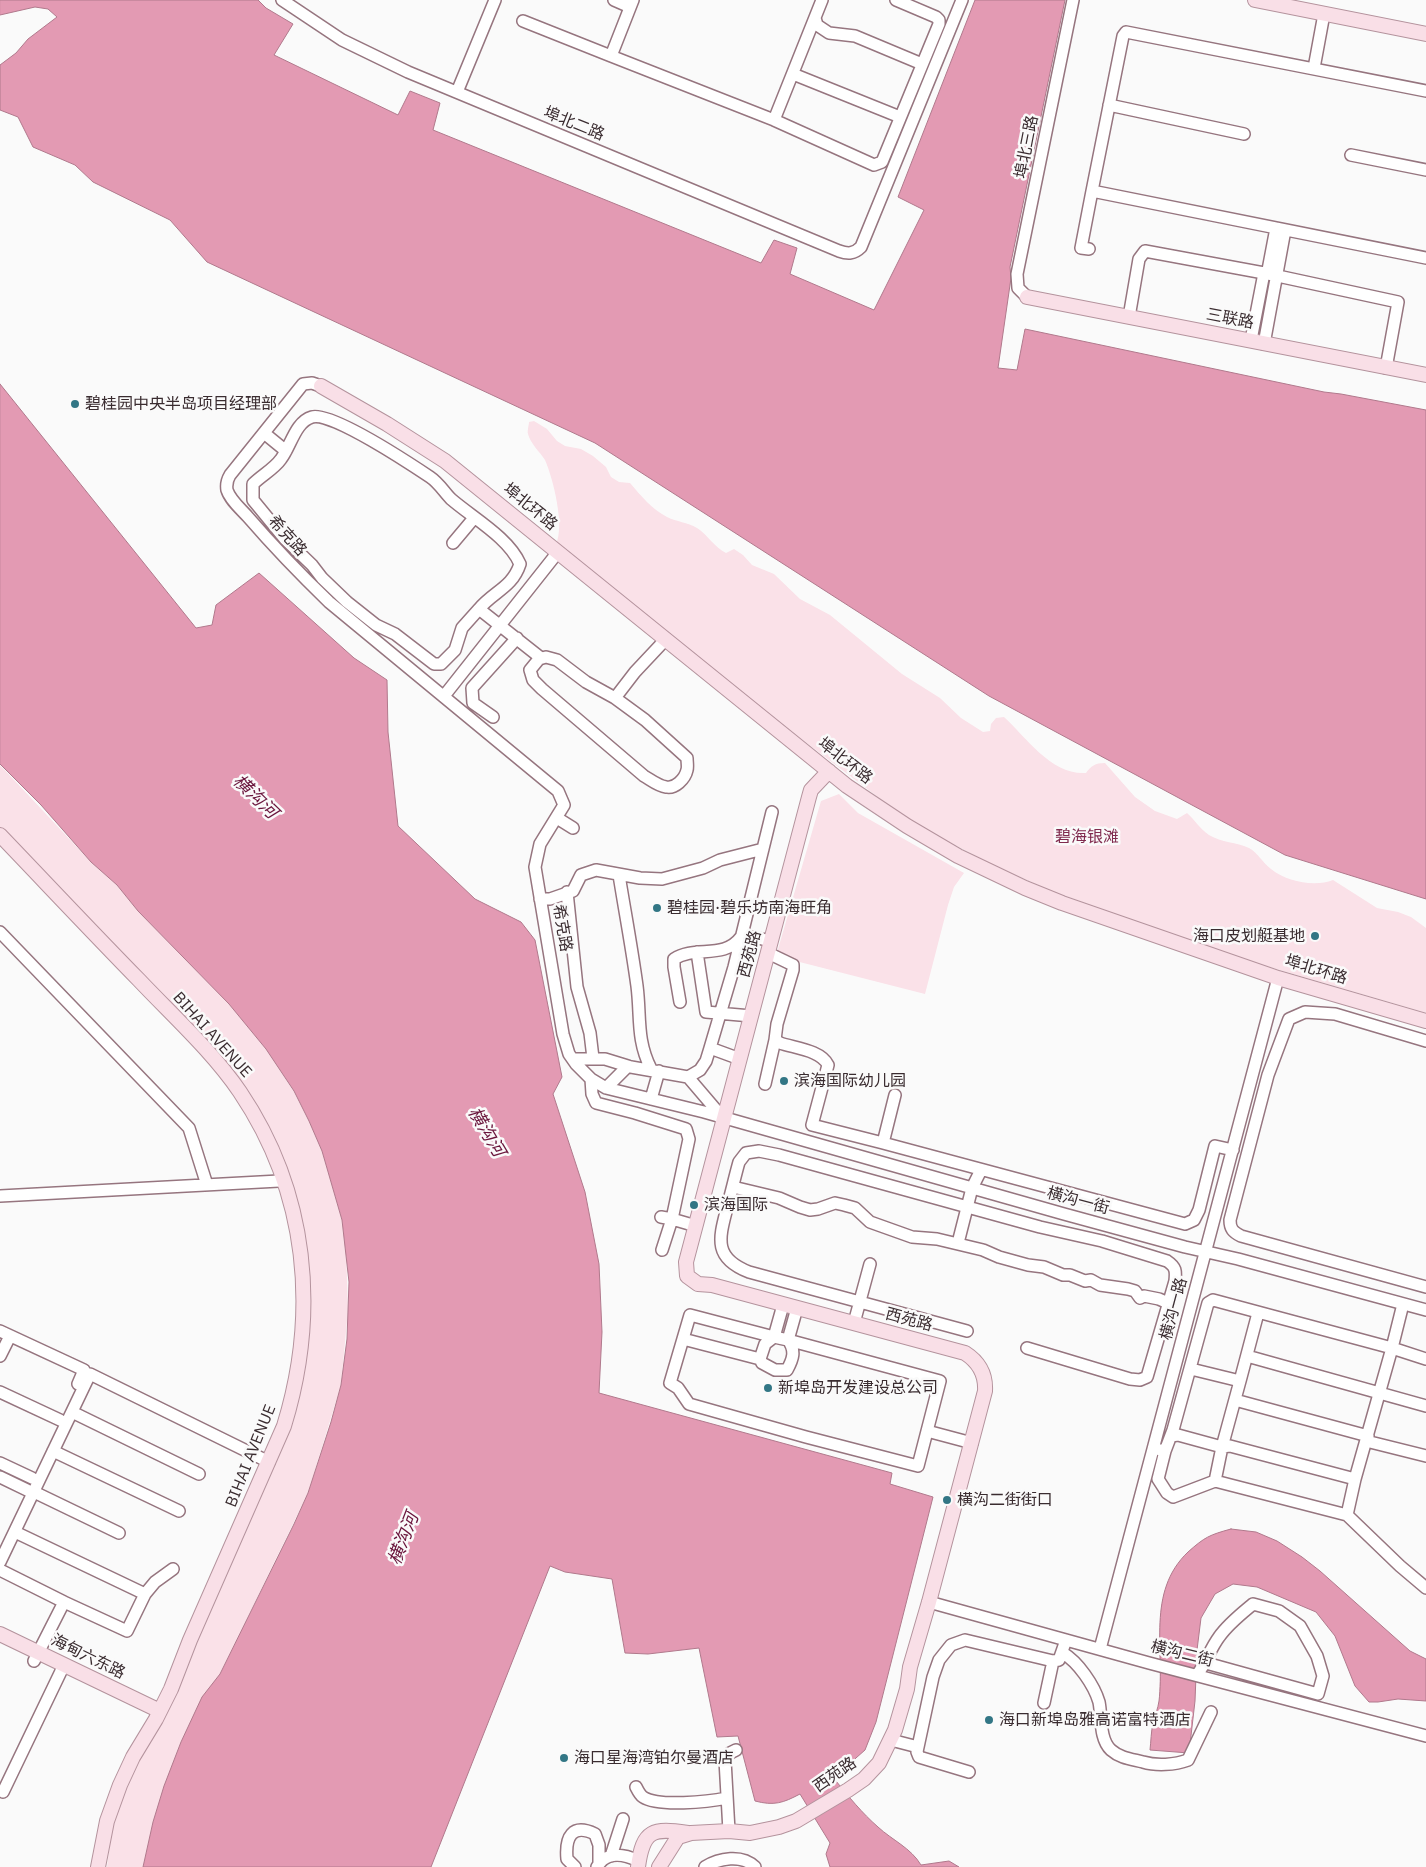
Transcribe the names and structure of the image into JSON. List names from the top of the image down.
{
  "streets": {
    "main road": [
      "三联路",
      "埠北环路",
      "西苑路",
      "BIHAI AVENUE",
      "海甸六东路"
    ],
    "street": [
      "埠北二路",
      "埠北三路",
      "希克路",
      "横沟一街",
      "横沟一路",
      "横沟二街"
    ]
  },
  "crossings": [
    ["埠北三路", "三联路"],
    ["埠北环路", "希克路"],
    ["埠北环路", "西苑路"],
    ["埠北环路", "横沟一路"],
    ["希克路", "西苑路"],
    ["希克路", "横沟一街"],
    ["西苑路", "横沟一街"],
    ["西苑路", "横沟二街"],
    ["BIHAI AVENUE", "海甸六东路"],
    ["横沟一街", "横沟一路"],
    ["横沟一路", "横沟二街"]
  ],
  "water": ["横沟河"],
  "parks": ["碧海银滩"],
  "places": [
    "碧桂园中央半岛项目经理部",
    "碧桂园·碧乐坊南海旺角",
    "海口皮划艇基地",
    "滨海国际幼儿园",
    "滨海国际",
    "新埠岛开发建设总公司",
    "横沟二街街口",
    "海口新埠岛雅高诺富特酒店",
    "海口星海湾铂尔曼酒店"
  ]
}
